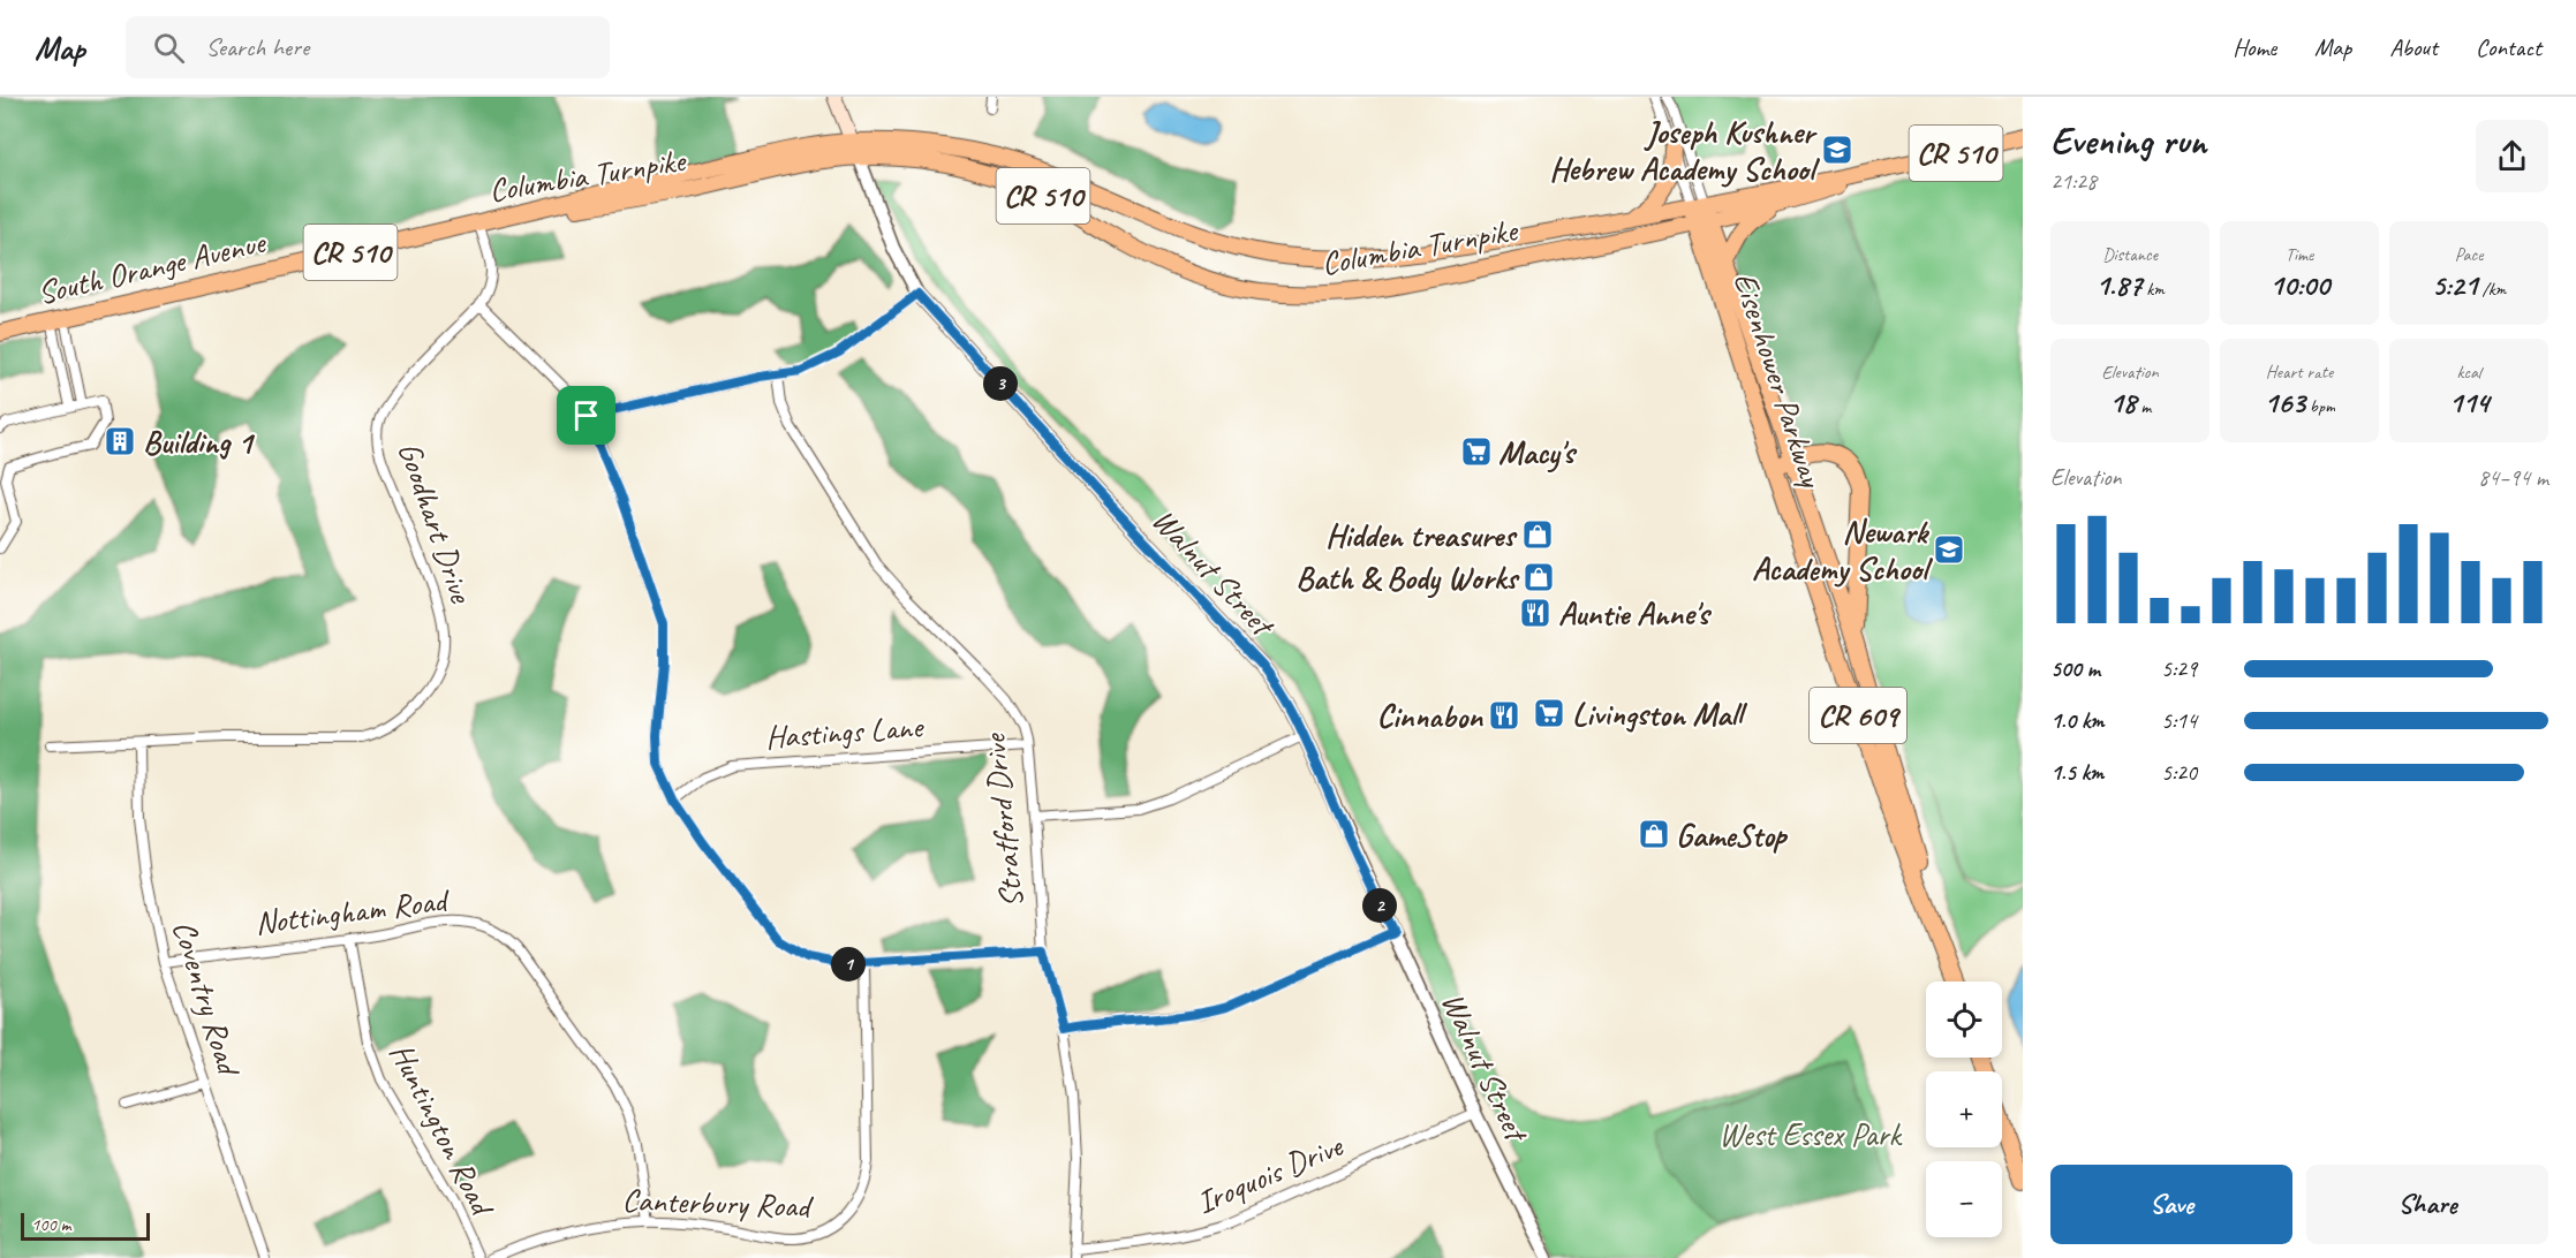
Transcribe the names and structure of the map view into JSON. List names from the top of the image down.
{
  "streets": {
    "main road": [
      "CR 510",
      "Columbia Turnpike",
      "South Orange Avenue",
      "Eisenhower Parkway",
      "CR 609"
    ],
    "street": [
      "Goodhart Drive",
      "Walnut Street",
      "Hastings Lane",
      "Stratford Drive",
      "Nottingham Road",
      "Coventry Road",
      "Huntington Road",
      "Iroquois Drive",
      "Canterbury Road"
    ]
  },
  "crossings": [
    ["Columbia Turnpike", "South Orange Avenue"],
    ["Columbia Turnpike", "Eisenhower Parkway"],
    ["Columbia Turnpike", "Goodhart Drive"],
    ["Columbia Turnpike", "Walnut Street"],
    ["South Orange Avenue", "Goodhart Drive"],
    ["Goodhart Drive", "Coventry Road"],
    ["Walnut Street", "Iroquois Drive"],
    ["Hastings Lane", "Stratford Drive"],
    ["Stratford Drive", "Iroquois Drive"],
    ["Nottingham Road", "Coventry Road"],
    ["Nottingham Road", "Huntington Road"],
    ["Nottingham Road", "Canterbury Road"]
  ],
  "parks": ["West Essex Park"],
  "places": {
    "school or university": ["Joseph Kushner Hebrew Academy School", "Newark Academy School"],
    "building": ["Building 1"],
    "supermarket": ["Macy's", "Livingston Mall"],
    "shop": ["Hidden treasures", "Bath & Body Works", "GameStop"],
    "restaurant": ["Auntie Anne's", "Cinnabon"]
  },
  "scale_bar": "100 m",
  "page": {
    "header": "Map",
    "search": "Search here",
    "nav": [
      "Home",
      "Map",
      "About",
      "Contact"
    ],
    "heading": ["Evening run", "21:28"],
    "stats": [
      ["Distance", "1.87 km"],
      ["Time", "10:00"],
      ["Pace", "5:21 /km"],
      ["Elevation", "18 m"],
      ["Heart rate", "163 bpm"],
      ["kcal", "114"]
    ],
    "pins": ["3", "2", "1"],
    "chart": ["Elevation", "84–94 m"],
    "list": [
      {
        "name": "500 m",
        "note": "5:29"
      },
      {
        "name": "1.0 km",
        "note": "5:14"
      },
      {
        "name": "1.5 km",
        "note": "5:20"
      }
    ],
    "map_buttons": ["+", "−"],
    "buttons": ["Save", "Share"],
    "scale": "100 m"
  }
}
